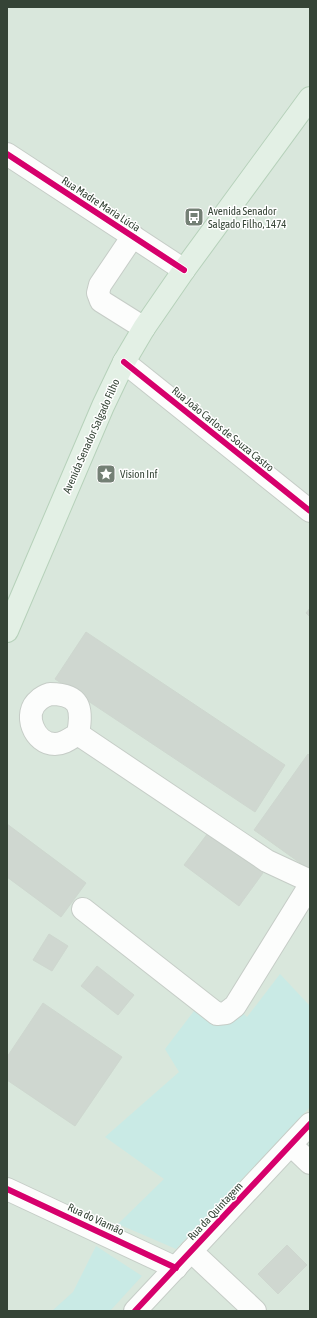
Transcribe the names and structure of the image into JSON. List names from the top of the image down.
{
  "streets": {
    "main road": ["Avenida Senador Salgado Filho"],
    "street": [
      "Rua Madre Maria Lúcia",
      "Rua João Carlos de Souza Castro",
      "Rua da Quintagem",
      "Rua do Viamão"
    ]
  },
  "crossings": [
    ["Rua Madre Maria Lúcia", "Avenida Senador Salgado Filho"],
    ["Rua João Carlos de Souza Castro", "Avenida Senador Salgado Filho"],
    ["Rua da Quintagem", "Rua do Viamão"]
  ],
  "places": {
    "bus stop": ["Avenida Senador Salgado Filho, 1474"],
    "place": ["Vision Inf"]
  }
}
